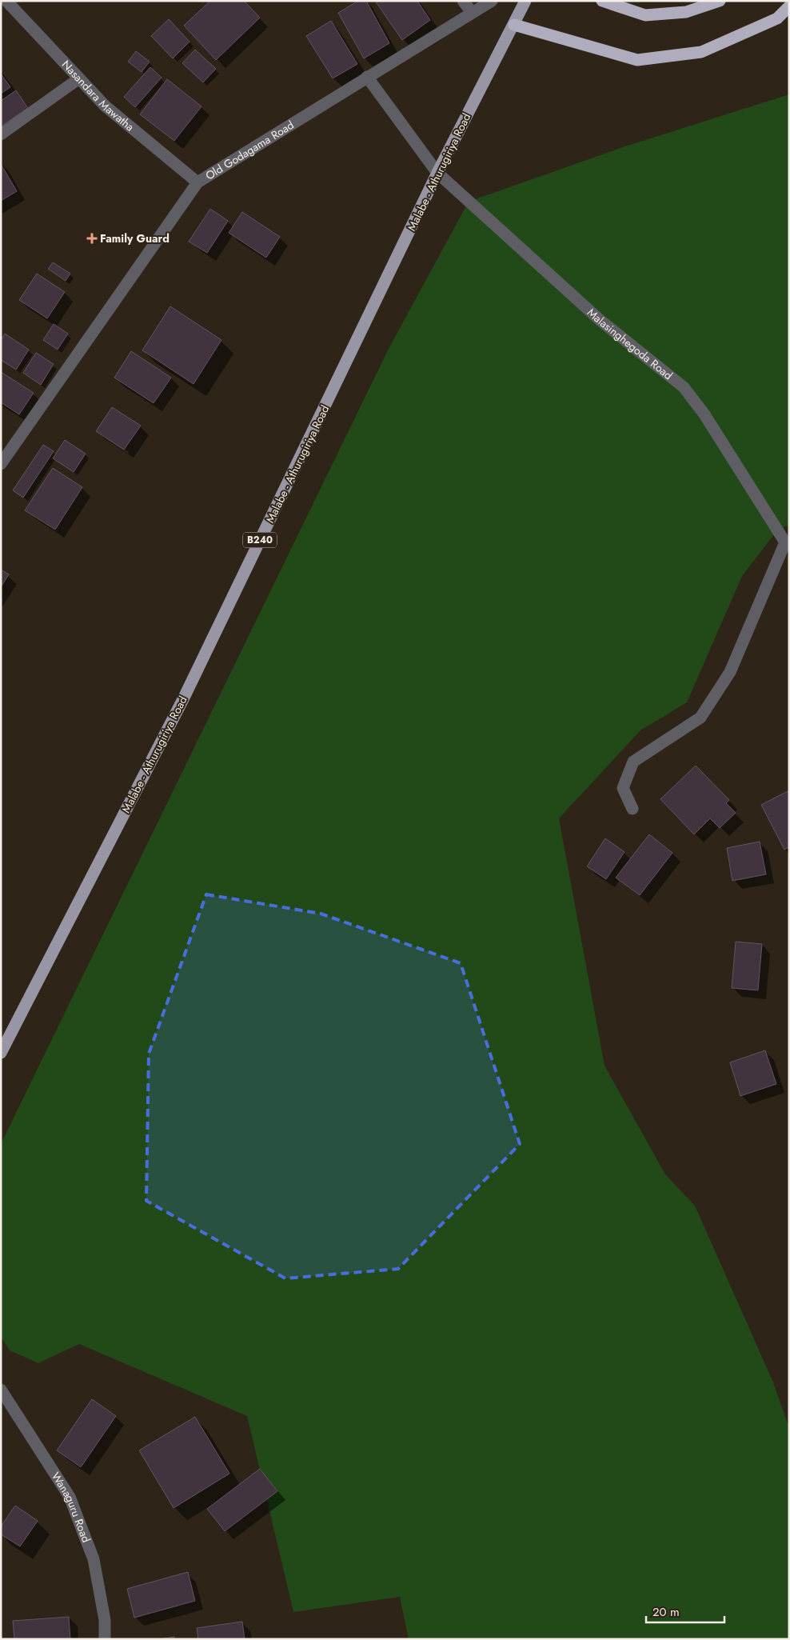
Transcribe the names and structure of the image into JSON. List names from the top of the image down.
{
  "streets": {
    "main road": ["Malabe - Athurugiriya Road", "B240"],
    "street": [
      "Nasandara Mawatha",
      "Old Godagama Road",
      "Malasinghegoda Road",
      "Wanaguru Road"
    ]
  },
  "crossings": [
    ["Nasandara Mawatha", "Old Godagama Road"],
    ["Old Godagama Road", "Malasinghegoda Road"],
    ["Malabe - Athurugiriya Road", "Malasinghegoda Road"]
  ],
  "places": {
    "health": ["Family Guard"]
  },
  "scale_bar": "20 m"
}
